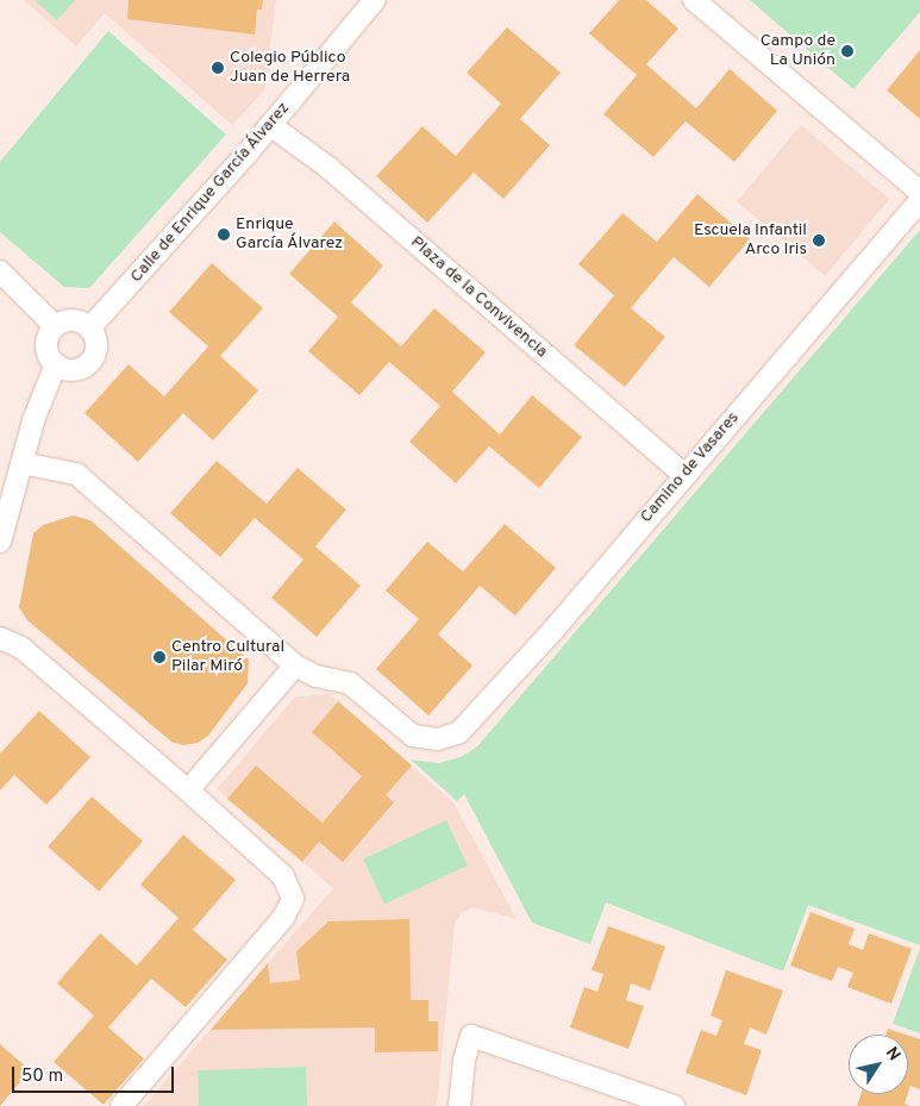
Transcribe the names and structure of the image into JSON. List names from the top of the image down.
{
  "streets": {
    "street": ["Calle de Enrique García Álvarez", "Plaza de la Convivencia", "Camino de Vasares"]
  },
  "crossings": [
    ["Calle de Enrique García Álvarez", "Plaza de la Convivencia"],
    ["Plaza de la Convivencia", "Camino de Vasares"]
  ],
  "places": [
    "Campo de La Unión",
    "Colegio Público Juan de Herrera",
    "Enrique García Álvarez",
    "Escuela Infantil Arco Iris",
    "Centro Cultural Pilar Miró"
  ],
  "scale_bar": "50 m",
  "north": "top right"
}
